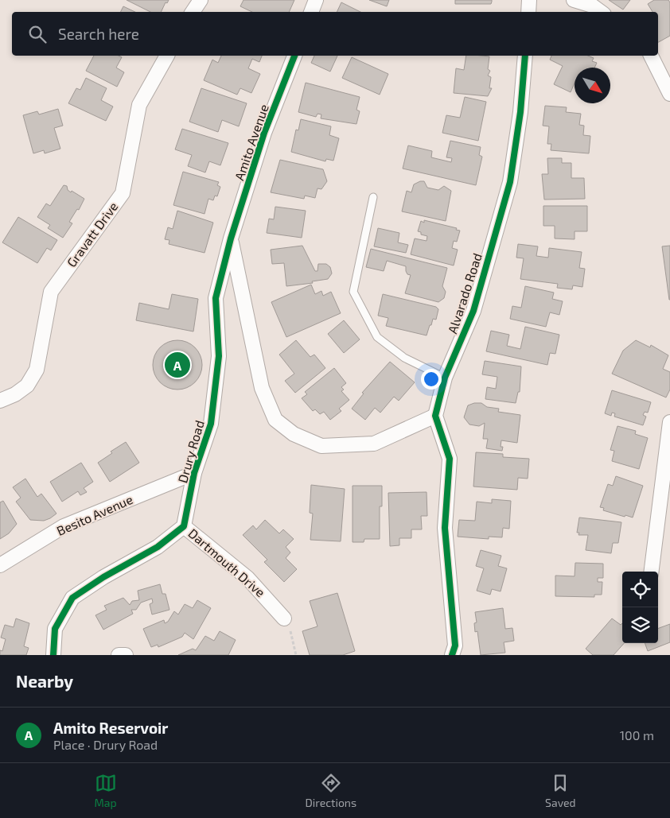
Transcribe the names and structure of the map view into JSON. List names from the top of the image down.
{
  "streets": {
    "street": [
      "Amito Avenue",
      "Gravatt Drive",
      "Alvarado Road",
      "Drury Road",
      "Besito Avenue",
      "Dartmouth Drive"
    ]
  },
  "crossings": [
    ["Amito Avenue", "Alvarado Road"],
    ["Amito Avenue", "Drury Road"],
    ["Drury Road", "Besito Avenue"],
    ["Drury Road", "Dartmouth Drive"]
  ],
  "north": "bottom right",
  "page": {
    "search": "Search here",
    "pins": "A",
    "heading": "Nearby",
    "list": [
      {
        "mark": "A",
        "name": "Amito Reservoir",
        "note": "Place · Drury Road",
        "value": "100 m"
      }
    ],
    "nav": ["Map", "Directions", "Saved"]
  }
}
